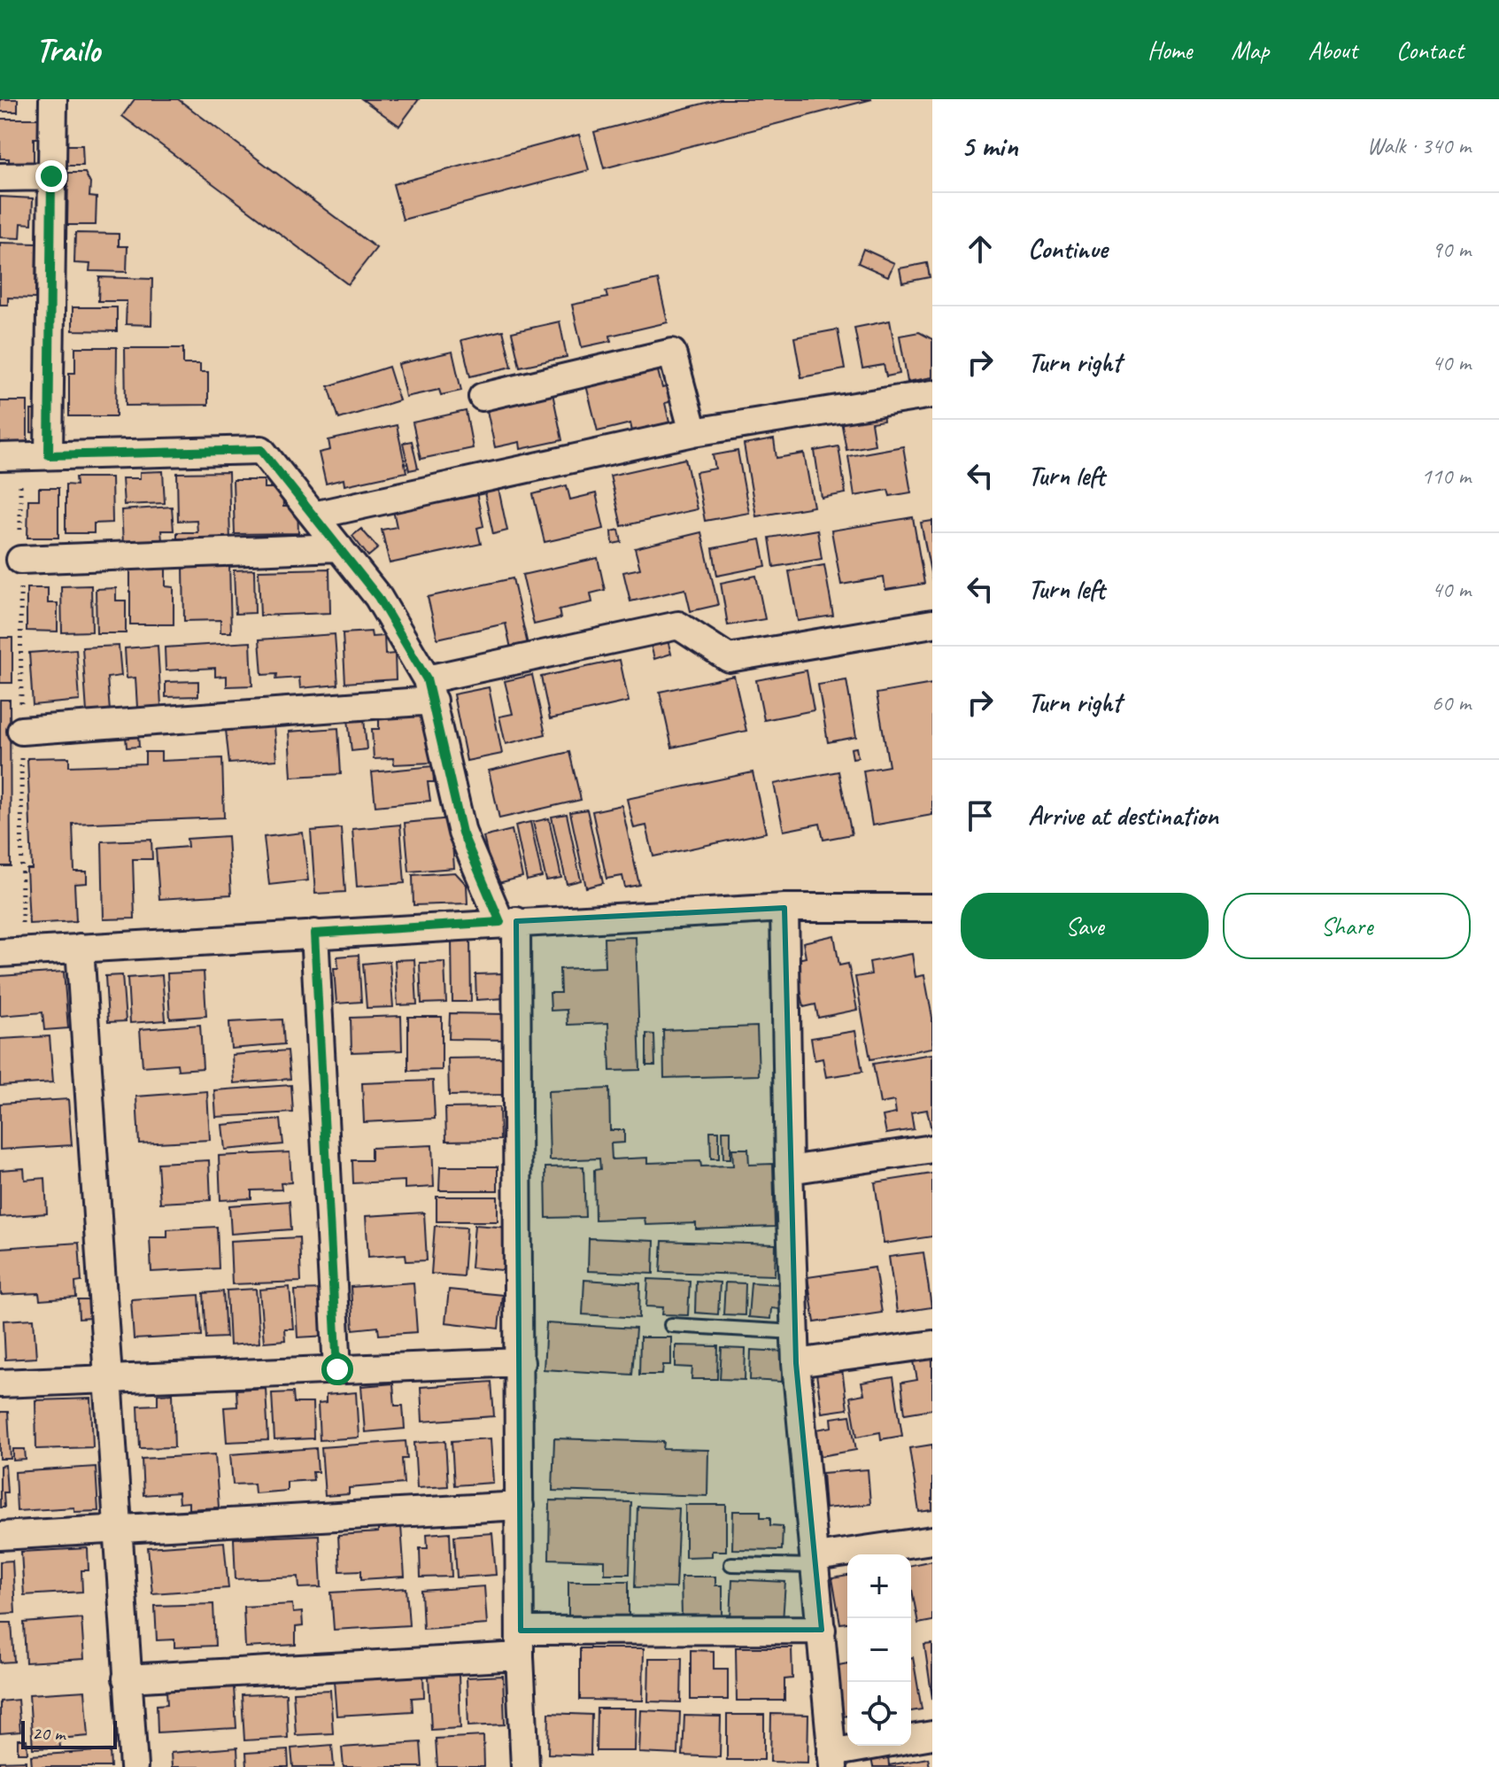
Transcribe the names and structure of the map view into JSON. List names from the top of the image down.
{
  "scale_bar": "20 m",
  "page": {
    "header": "Trailo",
    "nav": [
      "Home",
      "Map",
      "About",
      "Contact"
    ],
    "heading": ["5 min", "Walk · 340 m"],
    "list": [
      ["Continue", "90 m"],
      ["Turn right", "40 m"],
      ["Turn left", "110 m"],
      ["Turn left", "40 m"],
      ["Turn right", "60 m"],
      "Arrive at destination"
    ],
    "buttons": ["Save", "Share"],
    "map_buttons": ["+", "−"],
    "scale": "20 m"
  }
}
